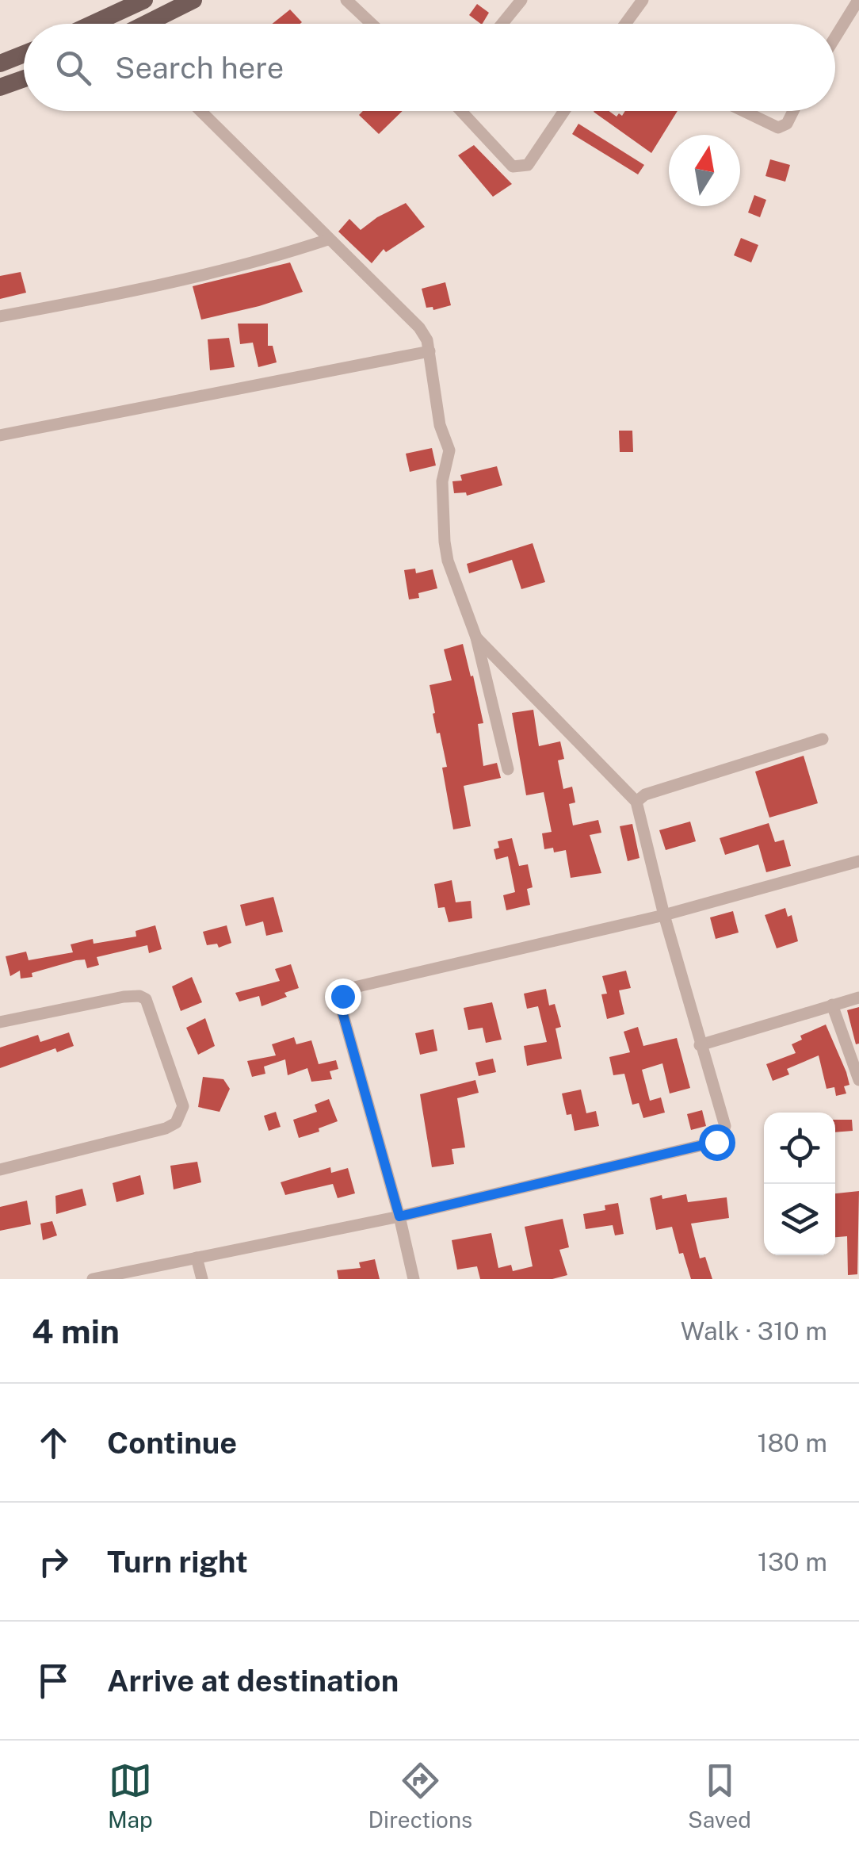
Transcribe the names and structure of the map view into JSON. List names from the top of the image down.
{
  "north": "top",
  "page": {
    "search": "Search here",
    "heading": ["4 min", "Walk · 310 m"],
    "list": [
      ["Continue", "180 m"],
      ["Turn right", "130 m"],
      "Arrive at destination"
    ],
    "nav": ["Map", "Directions", "Saved"]
  }
}
